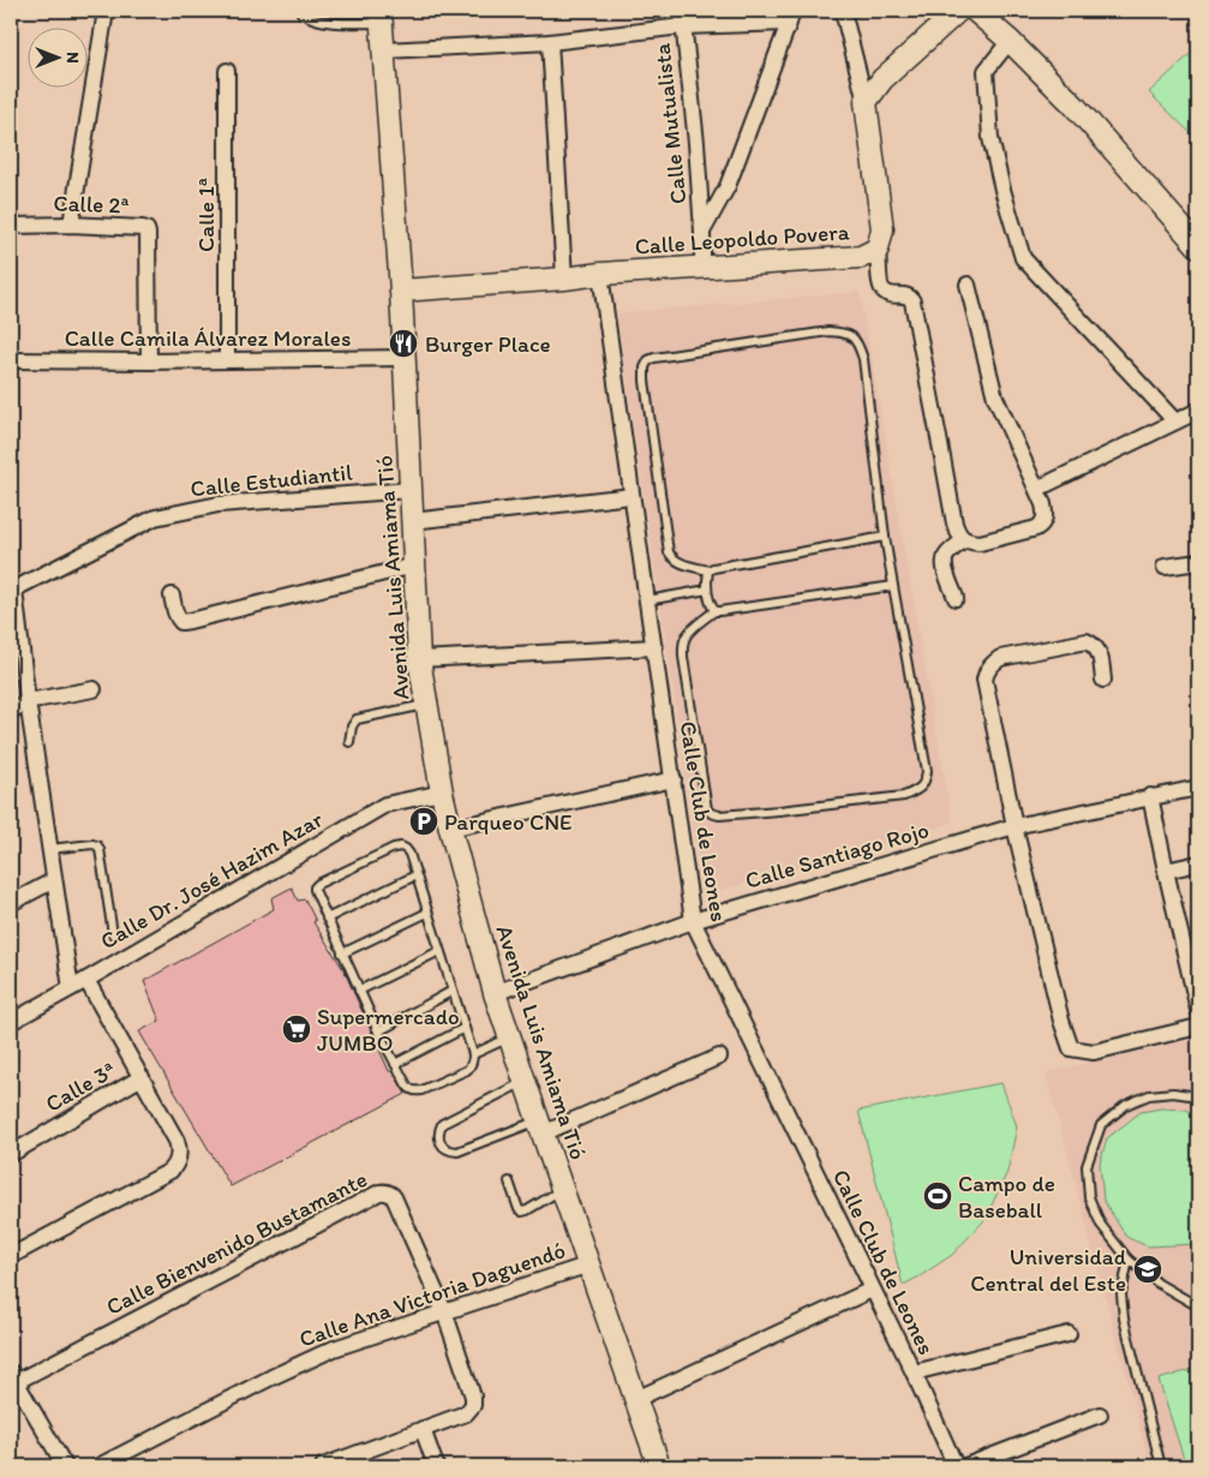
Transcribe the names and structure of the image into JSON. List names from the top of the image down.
{
  "streets": {
    "main road": ["Calle Leopoldo Povera", "Avenida Luis Amiama Tió"],
    "street": [
      "Calle Mutualista",
      "Calle 2ª",
      "Calle 1ª",
      "Calle Camila Álvarez Morales",
      "Calle Estudiantil",
      "Calle Club de Leones",
      "Calle Santiago Rojo",
      "Calle Dr. José Hazim Azar",
      "Calle 3ª",
      "Calle Bienvenido Bustamante",
      "Calle Ana Victoria Daguendó"
    ]
  },
  "crossings": [
    ["Calle Mutualista", "Calle Leopoldo Povera"],
    ["Calle 2ª", "Calle Camila Álvarez Morales"],
    ["Calle 1ª", "Calle Camila Álvarez Morales"],
    ["Calle Leopoldo Povera", "Avenida Luis Amiama Tió"],
    ["Calle Leopoldo Povera", "Calle Club de Leones"],
    ["Calle Camila Álvarez Morales", "Avenida Luis Amiama Tió"],
    ["Calle Estudiantil", "Avenida Luis Amiama Tió"],
    ["Avenida Luis Amiama Tió", "Calle Santiago Rojo"],
    ["Avenida Luis Amiama Tió", "Calle Dr. José Hazim Azar"],
    ["Avenida Luis Amiama Tió", "Calle Ana Victoria Daguendó"],
    ["Calle Club de Leones", "Calle Santiago Rojo"],
    ["Calle Bienvenido Bustamante", "Calle Ana Victoria Daguendó"]
  ],
  "places": {
    "restaurant": ["Burger Place"],
    "parking": ["Parqueo CNE"],
    "supermarket": ["Supermercado JUMBO"],
    "sports": ["Campo de Baseball"],
    "school or university": ["Universidad Central del Este"]
  },
  "north": "right"
}
